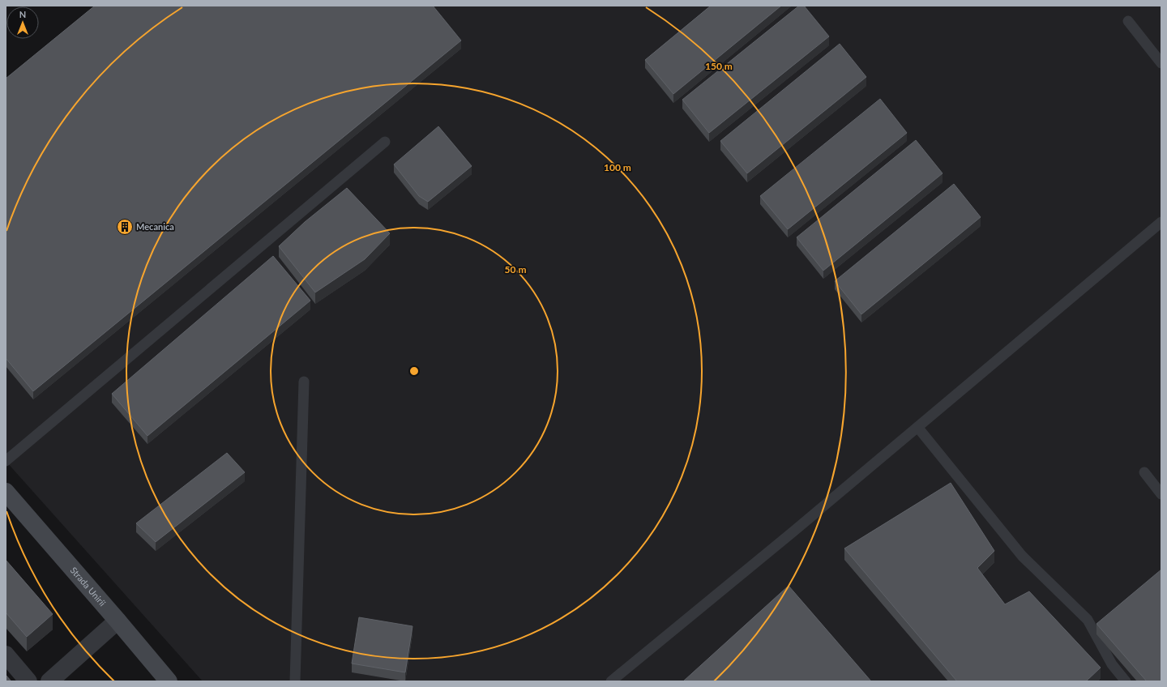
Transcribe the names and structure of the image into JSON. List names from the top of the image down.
{
  "streets": {
    "main road": ["Strada Unirii"]
  },
  "places": {
    "building": ["Mecanica"]
  },
  "north": "top",
  "rings": ["150 m", "100 m", "50 m"]
}
